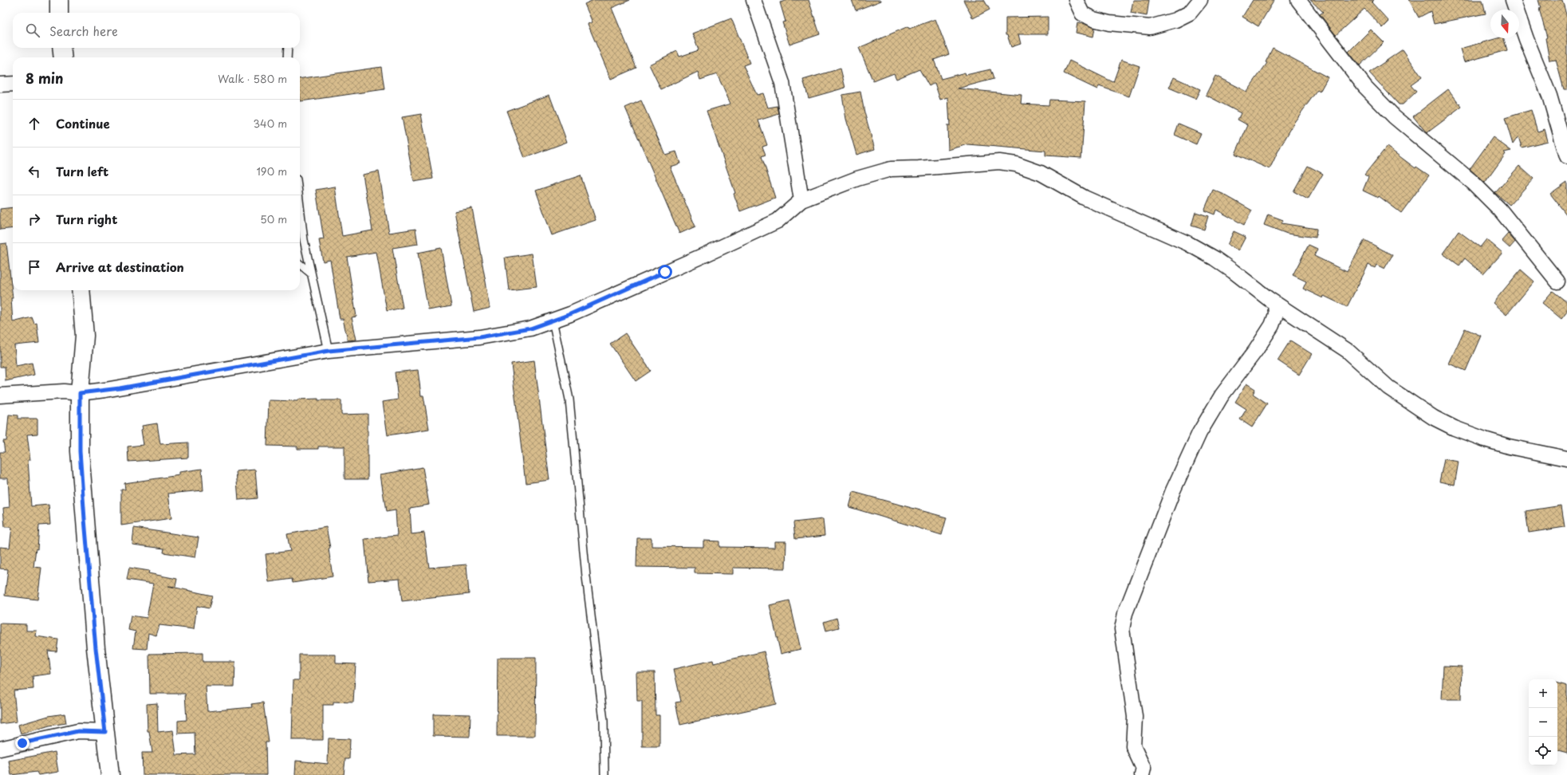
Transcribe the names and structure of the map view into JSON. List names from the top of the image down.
{
  "north": "bottom",
  "page": {
    "search": "Search here",
    "heading": ["8 min", "Walk · 580 m"],
    "list": [
      ["Continue", "340 m"],
      ["Turn left", "190 m"],
      ["Turn right", "50 m"],
      "Arrive at destination"
    ],
    "map_buttons": ["+", "−"]
  }
}
